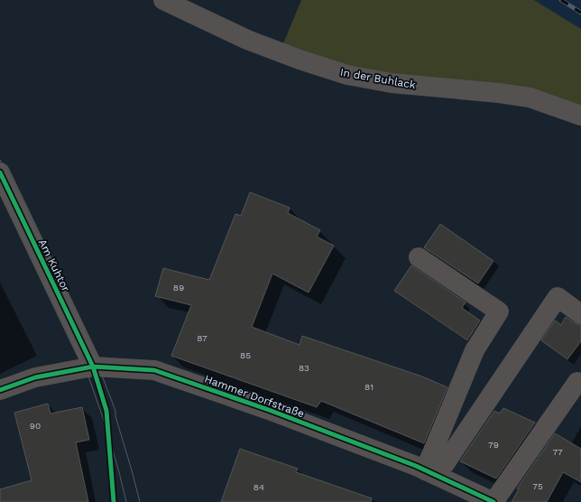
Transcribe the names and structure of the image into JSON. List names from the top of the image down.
{
  "streets": {
    "street": ["In der Buhlack", "Am Kuhtor", "Hammer Dorfstraße"]
  },
  "crossings": [
    ["Am Kuhtor", "Hammer Dorfstraße"]
  ],
  "house_numbers": [
    "89",
    "87",
    "85",
    "83",
    "81",
    "90",
    "79",
    "77",
    "75",
    "84"
  ]
}
